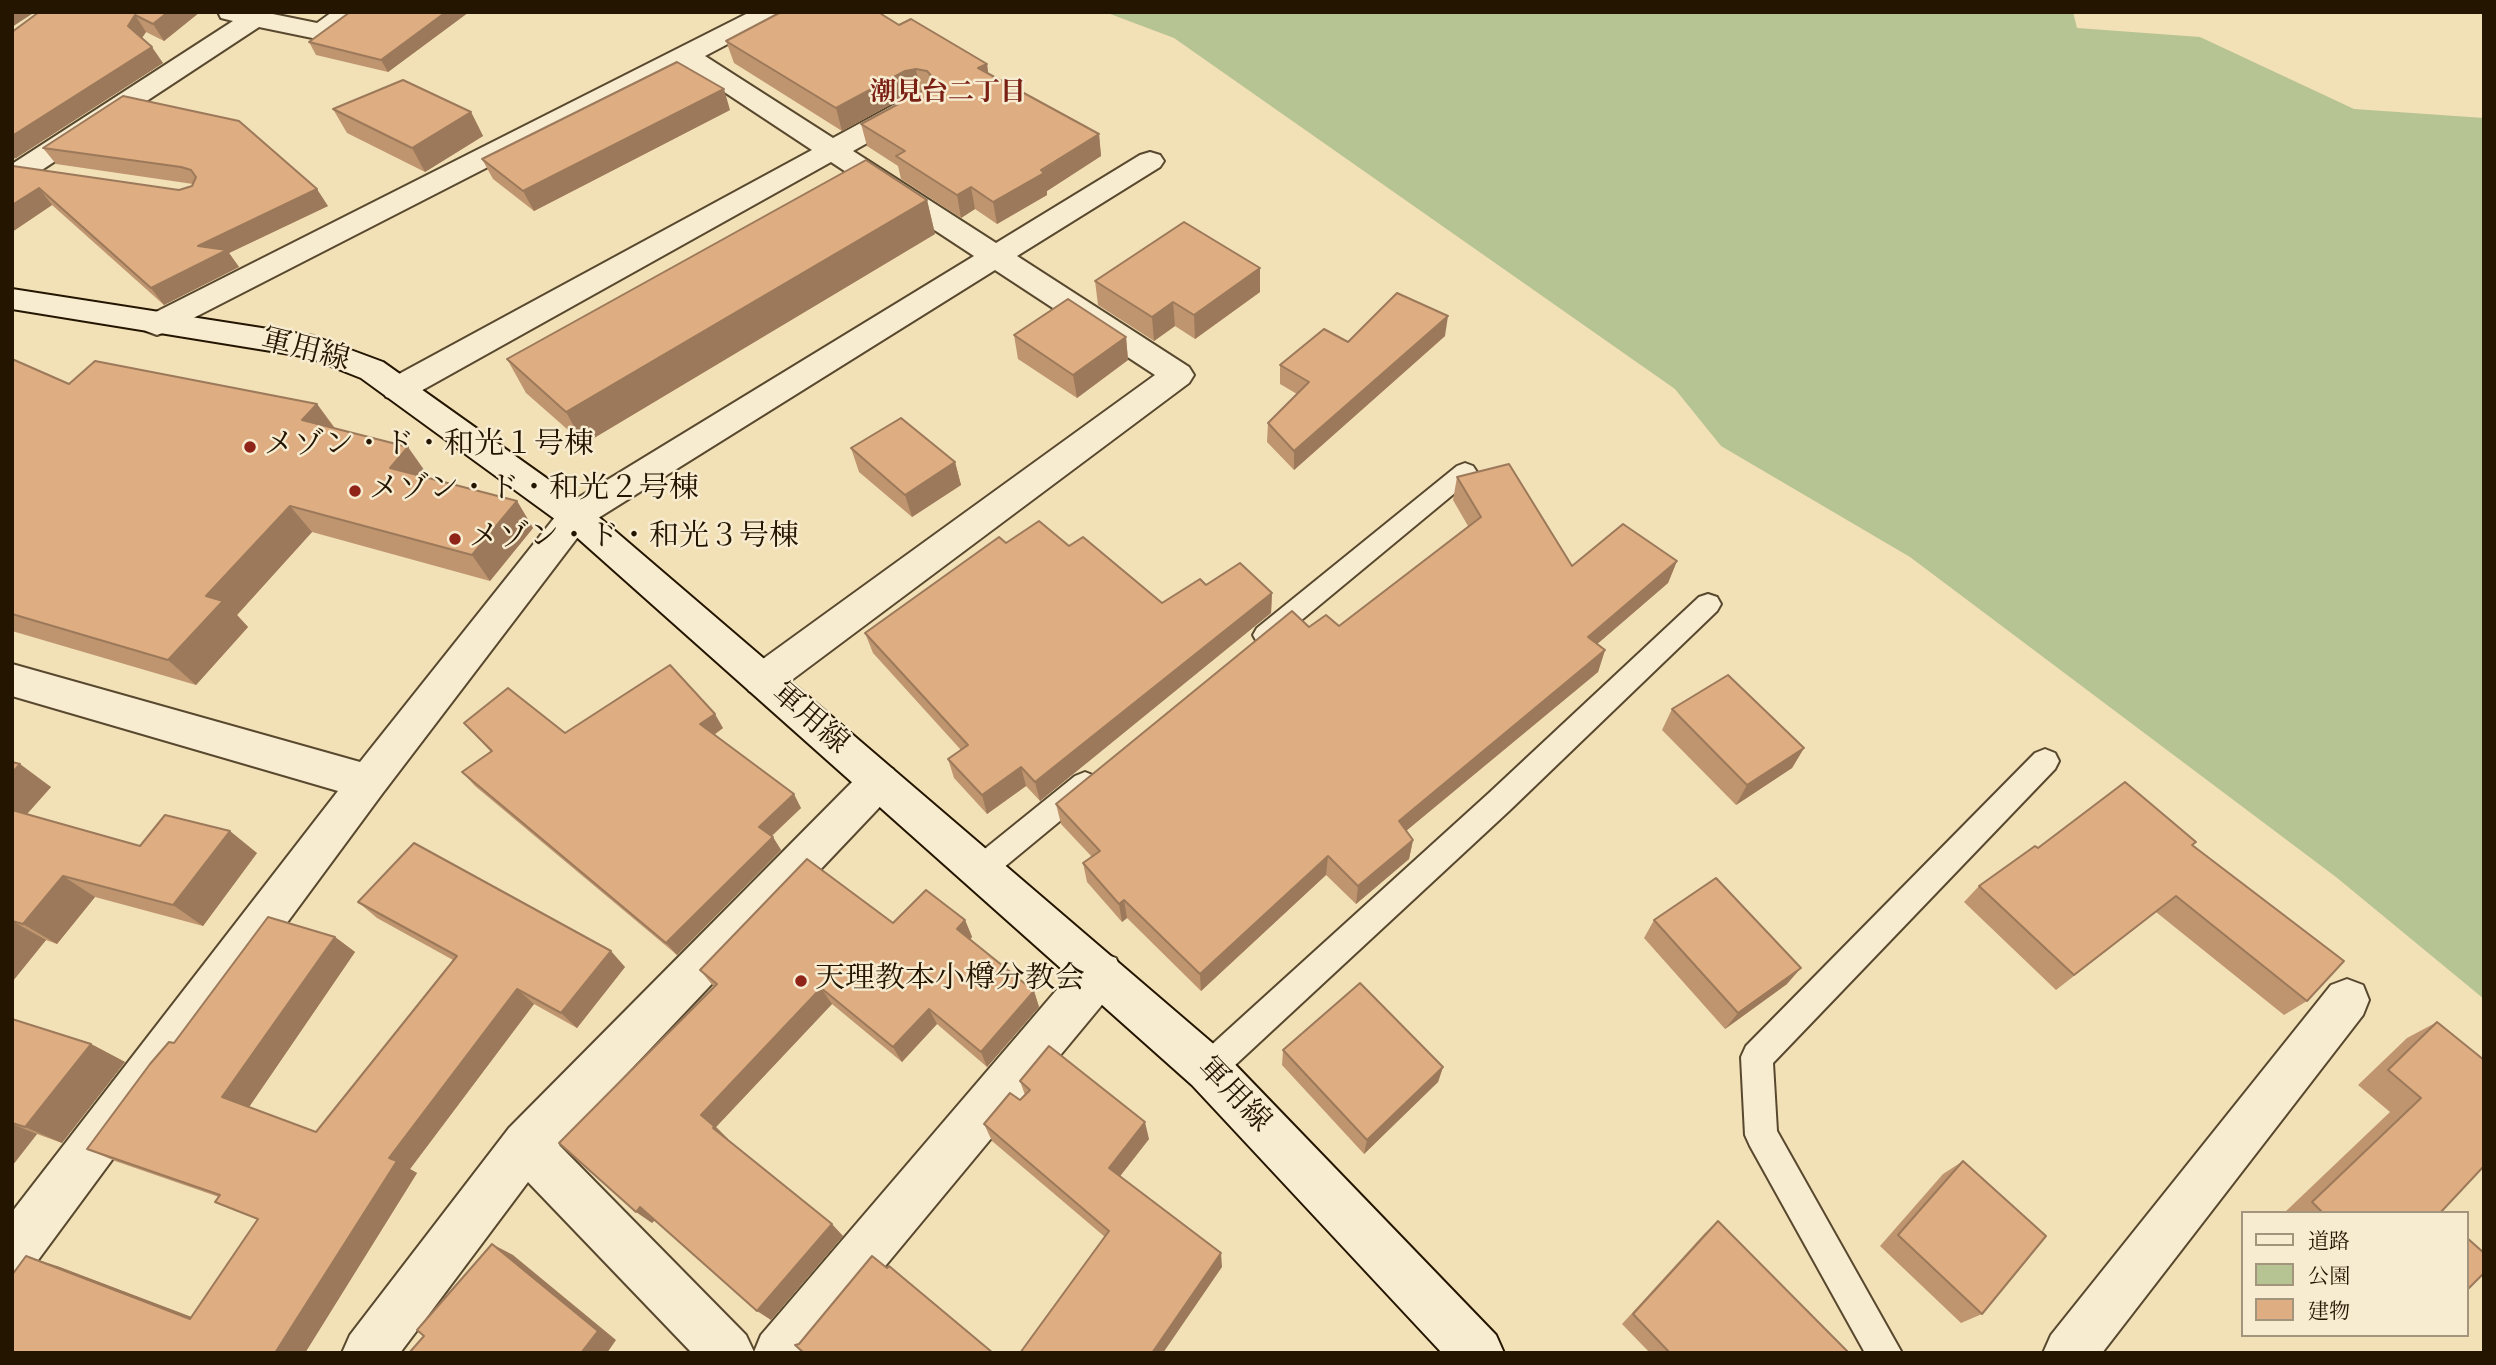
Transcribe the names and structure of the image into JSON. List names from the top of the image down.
{
  "streets": {
    "street": ["軍用線"]
  },
  "districts": ["潮見台二丁目"],
  "places": [
    "メゾン・ド・和光１号棟",
    "メゾン・ド・和光２号棟",
    "メゾン・ド・和光３号棟",
    "天理教本小樽分教会"
  ],
  "legend": ["道路", "公園", "建物"]
}
